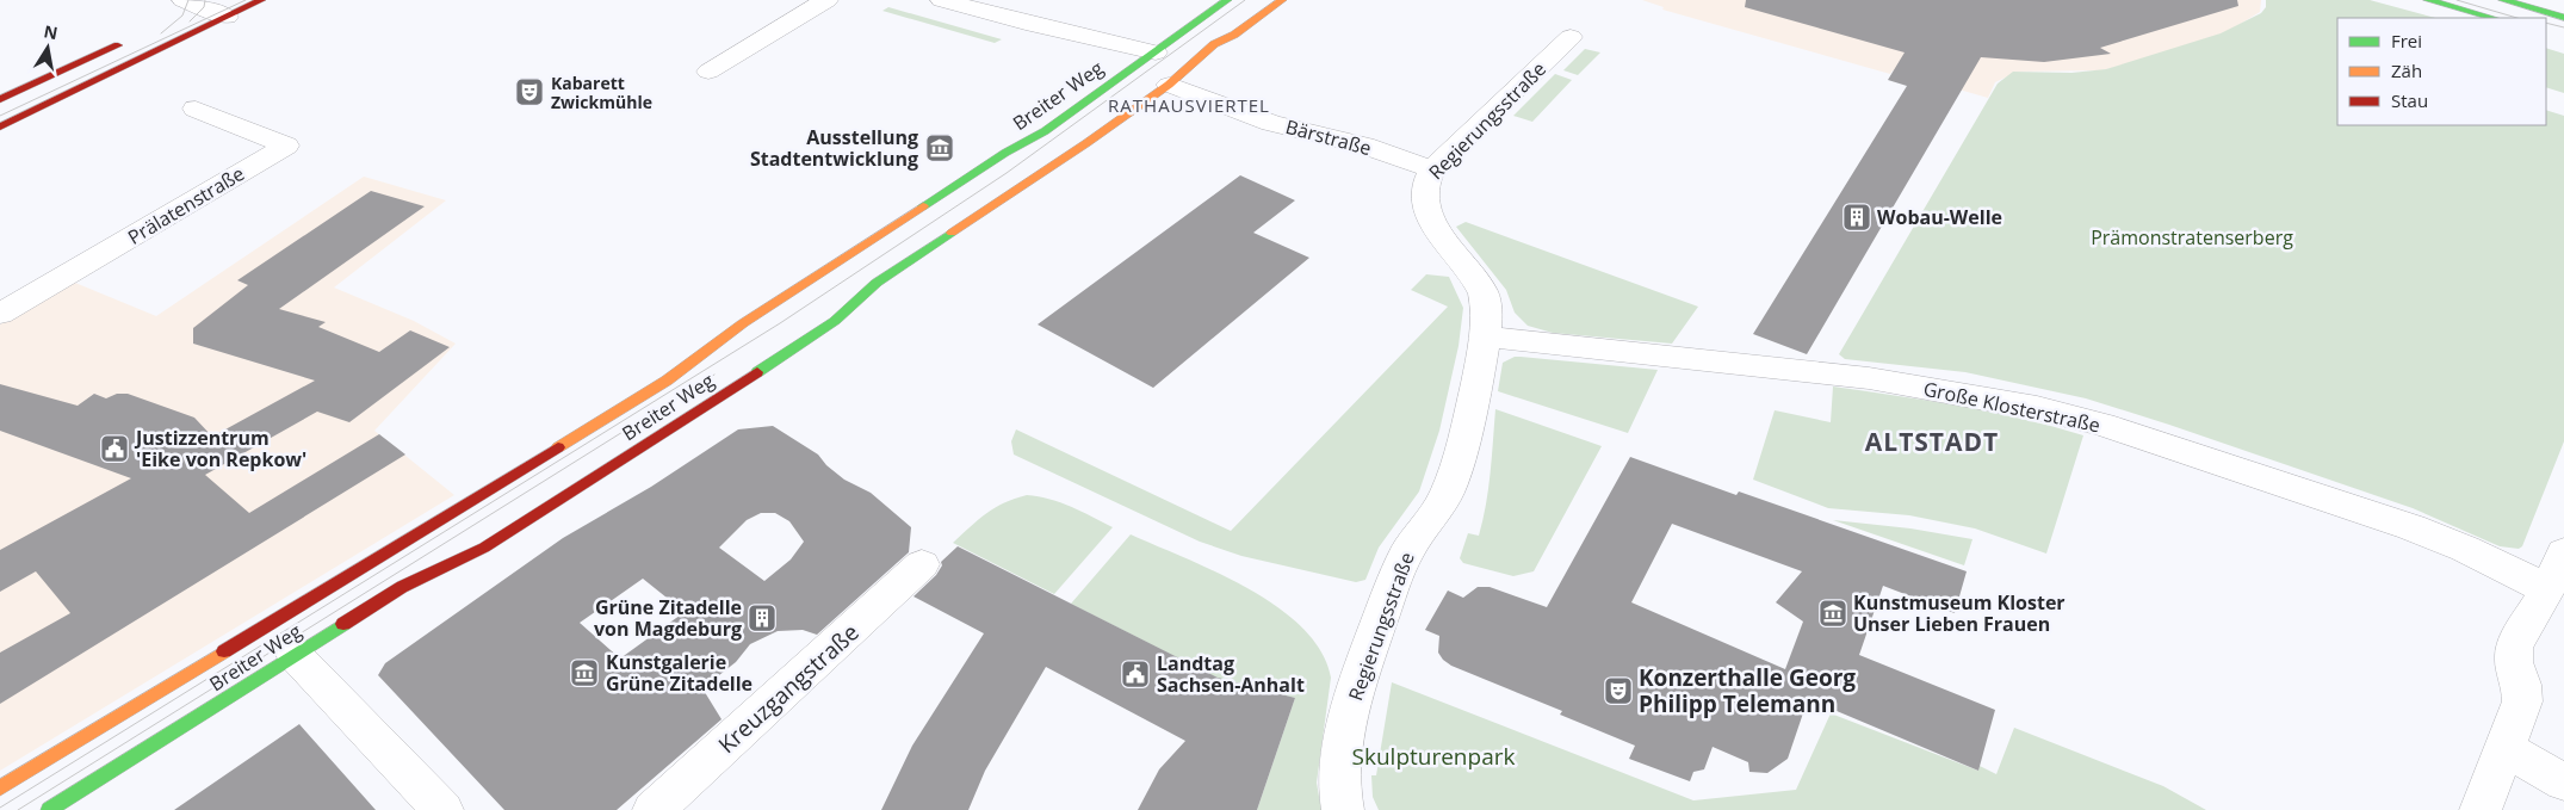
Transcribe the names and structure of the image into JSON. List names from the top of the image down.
{
  "streets": {
    "street": [
      "Breiter Weg",
      "Regierungsstraße",
      "Bärstraße",
      "Prälatenstraße",
      "Große Klosterstraße",
      "Kreuzgangstraße"
    ]
  },
  "crossings": [
    ["Breiter Weg", "Bärstraße"],
    ["Regierungsstraße", "Bärstraße"],
    ["Regierungsstraße", "Große Klosterstraße"]
  ],
  "districts": ["RATHAUSVIERTEL", "ALTSTADT"],
  "parks": ["Prämonstratenserberg", "Skulpturenpark"],
  "places": {
    "theatre": ["Kabarett Zwickmühle", "Konzerthalle Georg Philipp Telemann"],
    "museum": ["Ausstellung Stadtentwicklung", "Kunstmuseum Kloster Unser Lieben Frauen", "Kunstgalerie Grüne Zitadelle"],
    "building": ["Wobau-Welle", "Grüne Zitadelle von Magdeburg"],
    "public building": ["Justizzentrum 'Eike von Repkow'", "Landtag Sachsen-Anhalt"]
  },
  "legend": ["Frei", "Zäh", "Stau"],
  "north": "top"
}
